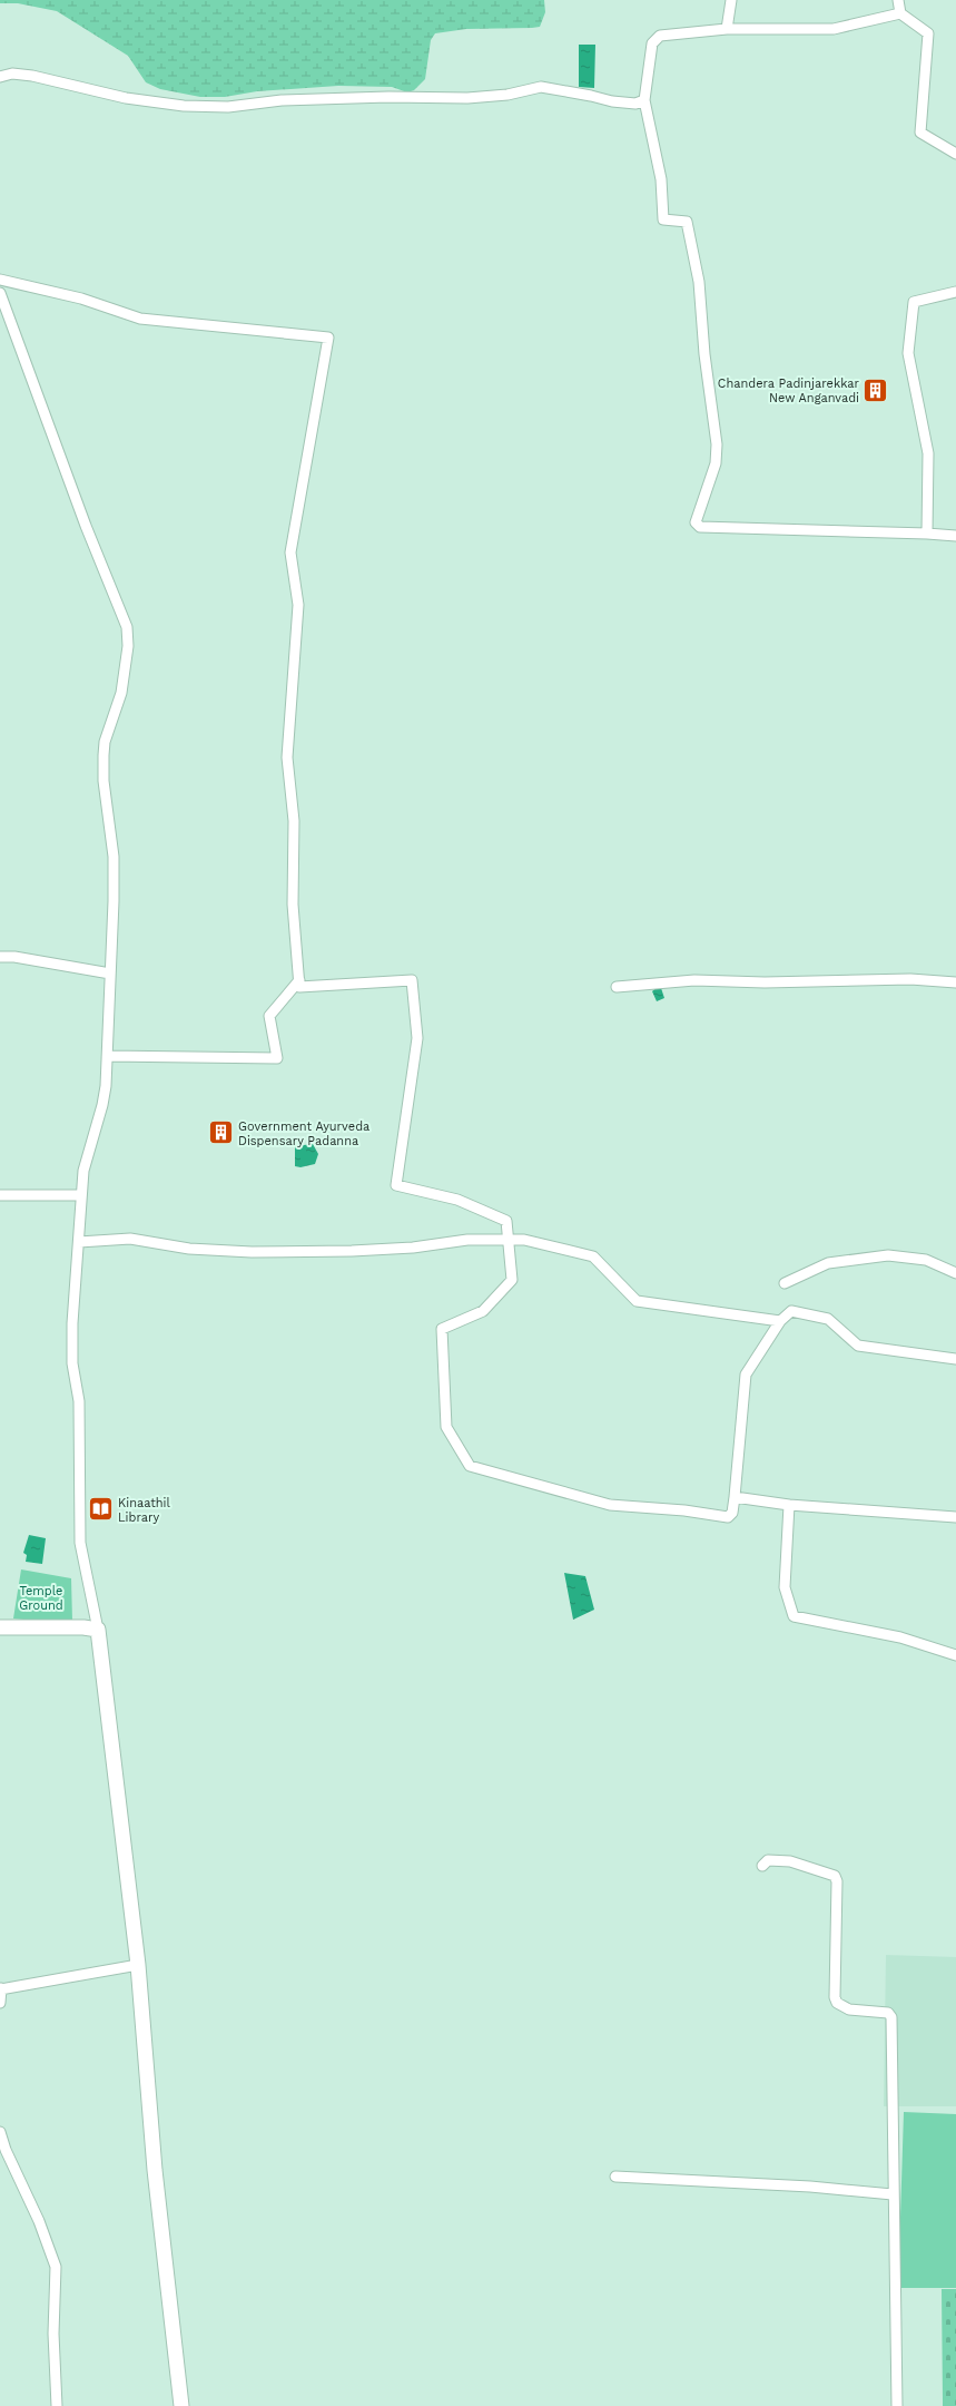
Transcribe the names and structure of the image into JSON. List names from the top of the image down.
{
  "parks": ["Temple Ground"],
  "places": {
    "building": ["Chandera Padinjarekkar New Anganvadi", "Government Ayurveda Dispensary Padanna"],
    "library": ["Kinaathil Library"]
  }
}
